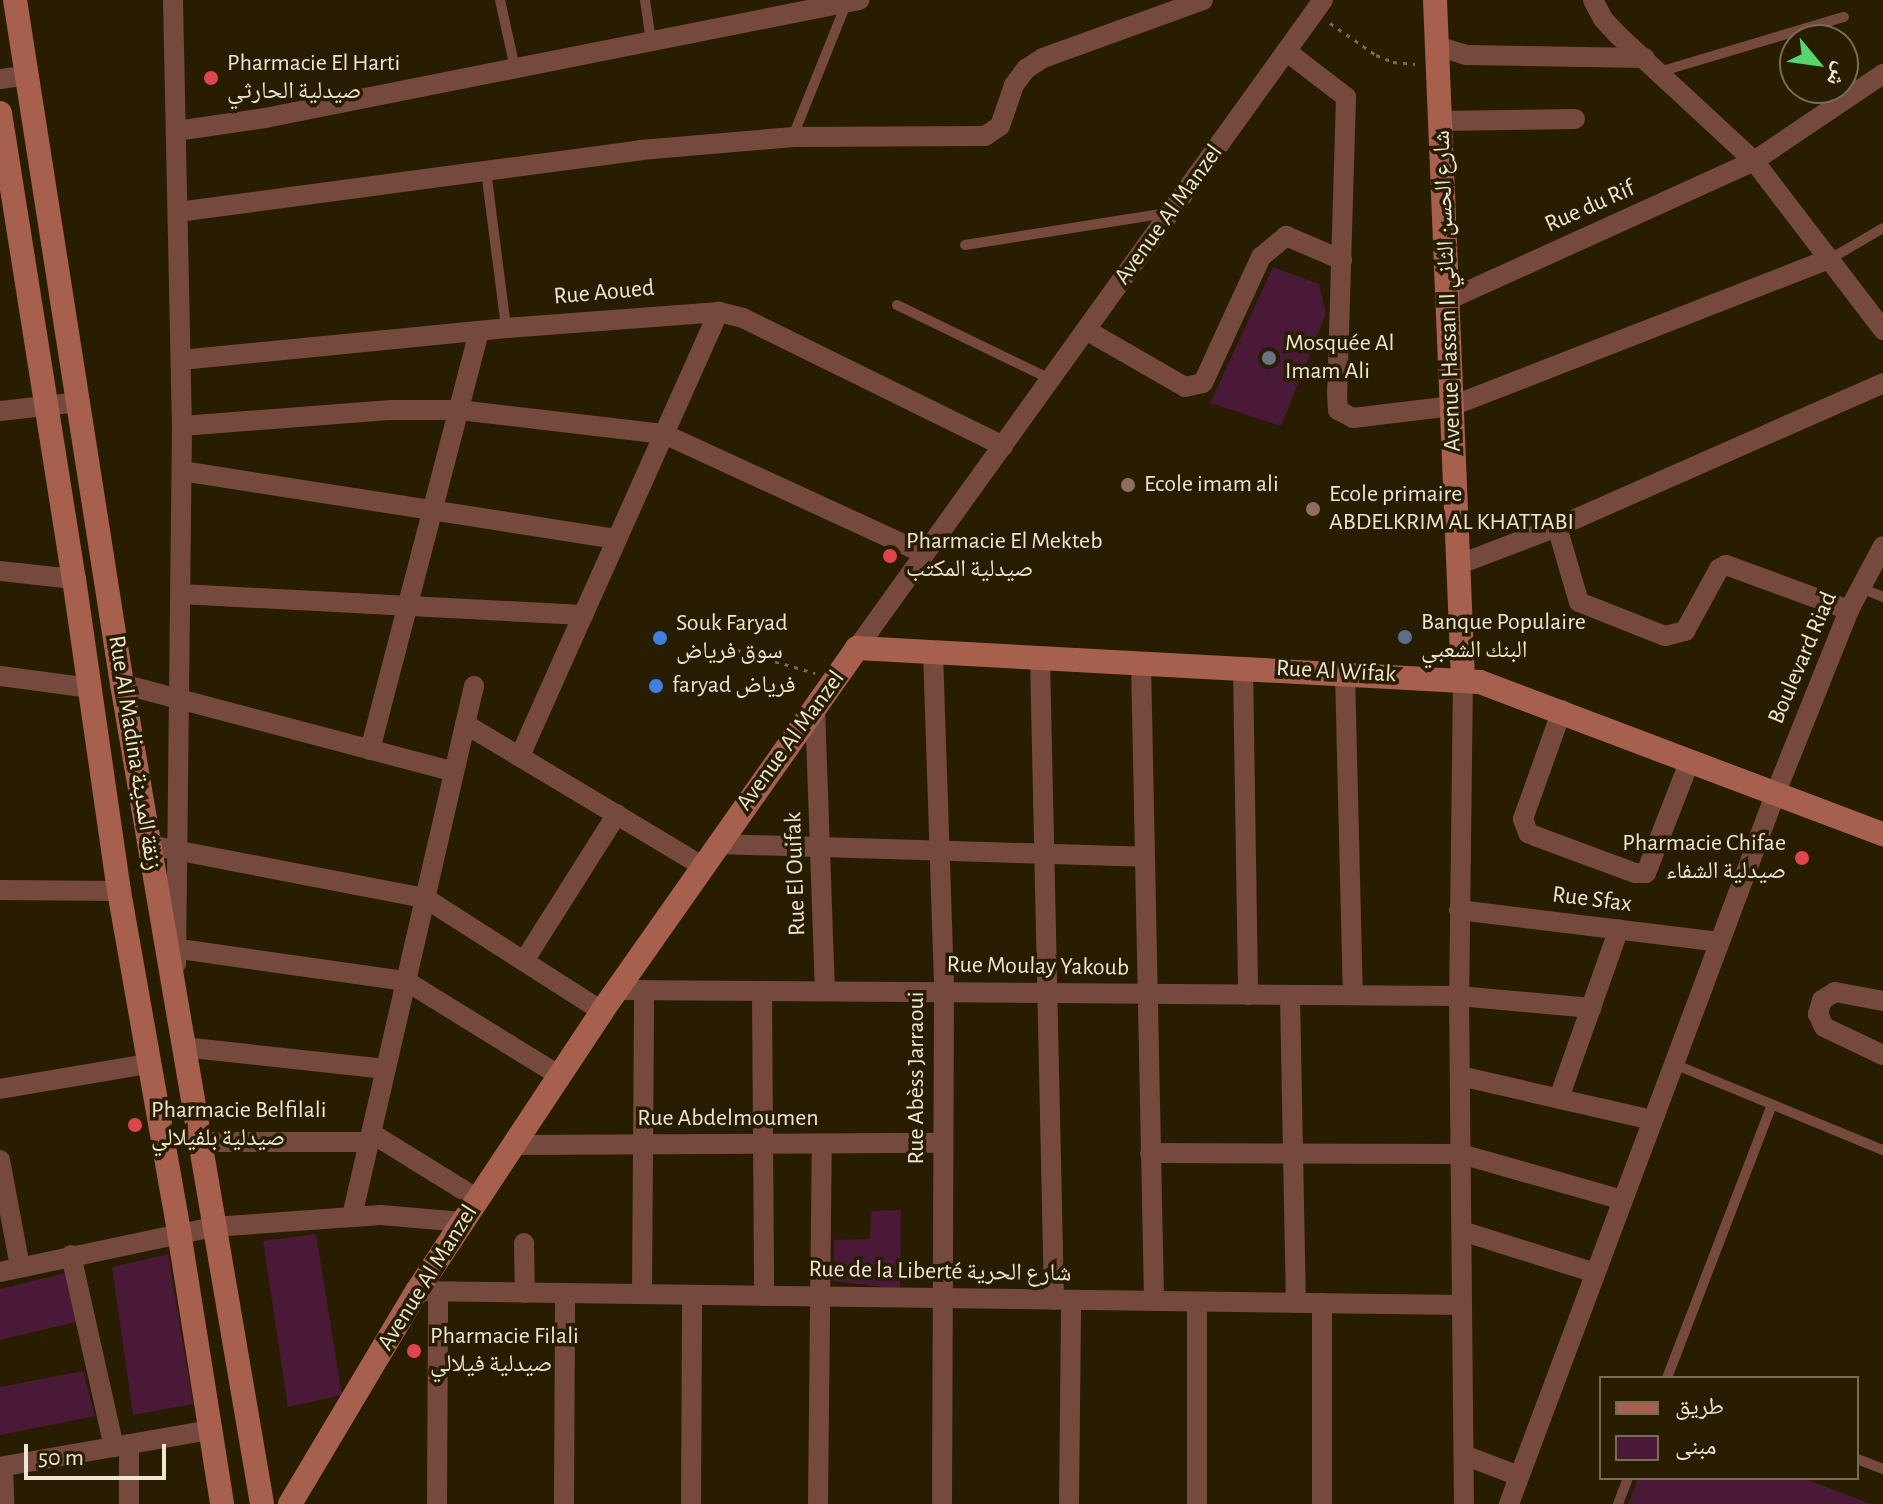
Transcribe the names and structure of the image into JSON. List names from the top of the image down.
{
  "streets": {
    "main road": [
      "Avenue Al Manzel",
      "Avenue Hassan II شارع الحسن الثاني",
      "Rue Al Wifak",
      "Rue Al Madina زنقة المدينة"
    ],
    "street": [
      "Rue du Rif",
      "Rue Aoued",
      "Boulevard Riad",
      "Rue El Ouifak",
      "Rue Sfax",
      "Rue Moulay Yakoub",
      "Rue Abèss Jarraoui",
      "Rue Abdelmoumen",
      "Rue de la Liberté شارع الحرية"
    ]
  },
  "crossings": [
    ["Rue du Rif", "Avenue Hassan II شارع الحسن الثاني"],
    ["Avenue Al Manzel", "Rue Aoued"],
    ["Avenue Al Manzel", "Rue Al Wifak"],
    ["Avenue Al Manzel", "Rue El Ouifak"],
    ["Avenue Al Manzel", "Rue Moulay Yakoub"],
    ["Avenue Al Manzel", "Rue Abdelmoumen"],
    ["Avenue Al Manzel", "Rue de la Liberté شارع الحرية"],
    ["Avenue Hassan II شارع الحسن الثاني", "Rue Al Wifak"],
    ["Boulevard Riad", "Rue Al Wifak"],
    ["Boulevard Riad", "Rue Sfax"],
    ["Rue Al Wifak", "Rue Abèss Jarraoui"],
    ["Rue El Ouifak", "Rue Moulay Yakoub"],
    ["Rue Moulay Yakoub", "Rue Abèss Jarraoui"],
    ["Rue Abèss Jarraoui", "Rue Abdelmoumen"],
    ["Rue Abèss Jarraoui", "Rue de la Liberté شارع الحرية"]
  ],
  "places": [
    "Pharmacie El Harti صيدلية الحارثي",
    "Mosquée Al Imam Ali",
    "Ecole imam ali",
    "Ecole primaire ABDELKRIM AL KHATTABI",
    "Pharmacie El Mekteb صيدلية المكتب",
    "Banque Populaire البنك الشعبي",
    "Souk Faryad سوق فرياض",
    "faryad فرياض",
    "Pharmacie Chifae صيدلية الشفاء",
    "Pharmacie Belfilali صيدلية بلفيلالي",
    "Pharmacie Filali صيدلية فيلالي"
  ],
  "legend": ["طريق", "مبنى"],
  "scale_bar": "50 m",
  "north": "bottom right"
}
